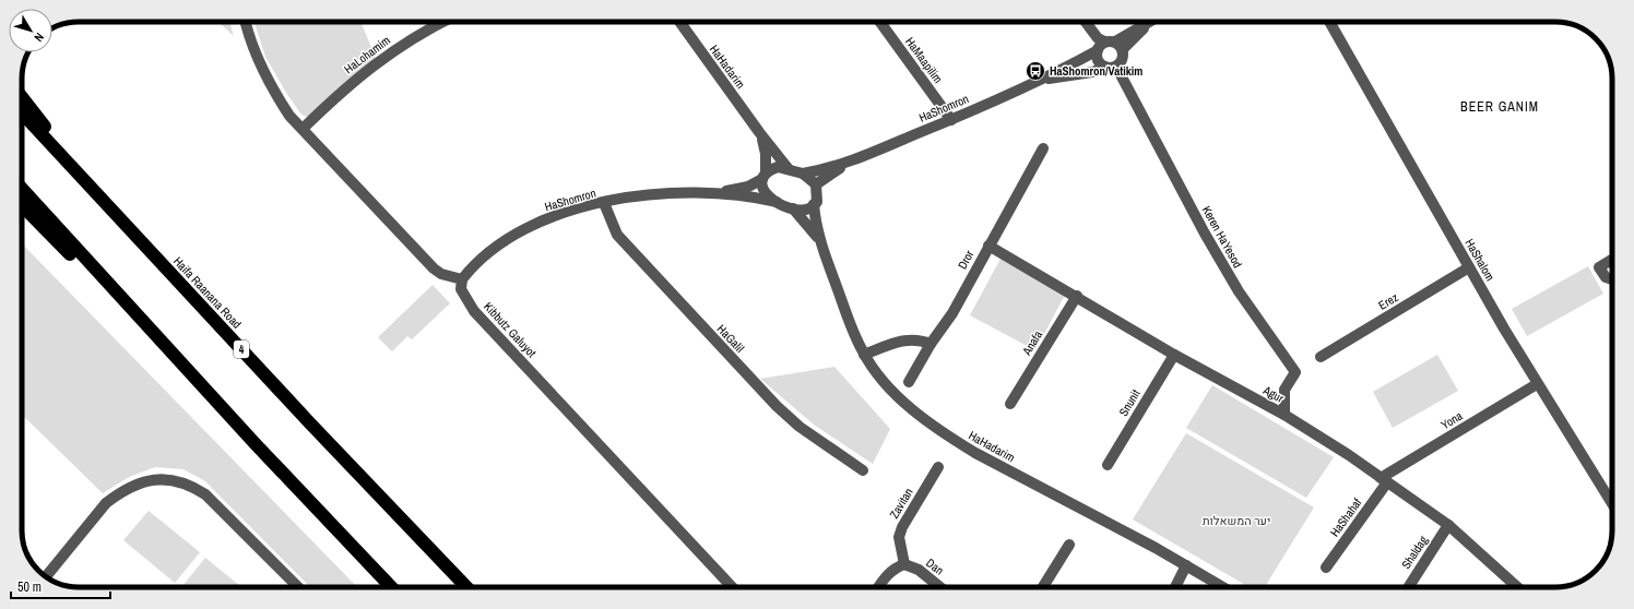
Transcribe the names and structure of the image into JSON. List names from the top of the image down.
{
  "streets": {
    "highway": ["Haifa Raanana Road", "4"],
    "street": [
      "HaLohamim",
      "HaMaapilim",
      "HaHadarim",
      "HaShomron",
      "Keren HaYesod",
      "Dror",
      "HaShalom",
      "Erez",
      "Kibbutz Galuyot",
      "HaGalil",
      "Anafa",
      "Agur",
      "Snunit",
      "Yona",
      "Zavitan",
      "HaShahaf",
      "Shaldag",
      "Dan"
    ]
  },
  "crossings": [
    ["HaMaapilim", "HaShomron"],
    ["HaHadarim", "HaShomron"],
    ["HaShomron", "Keren HaYesod"],
    ["HaShomron", "Kibbutz Galuyot"],
    ["HaShomron", "HaGalil"],
    ["Keren HaYesod", "Agur"],
    ["Dror", "Agur"],
    ["HaShalom", "Erez"],
    ["HaShalom", "Yona"],
    ["Anafa", "Agur"],
    ["Agur", "Snunit"],
    ["Agur", "Yona"],
    ["Agur", "HaShahaf"],
    ["Agur", "Shaldag"],
    ["Yona", "HaShahaf"],
    ["Zavitan", "Dan"]
  ],
  "districts": ["BEER GANIM"],
  "parks": ["יער המשאלות"],
  "places": {
    "bus stop": ["HaShomron/Vatikim"]
  },
  "scale_bar": "50 m",
  "north": "bottom right"
}
